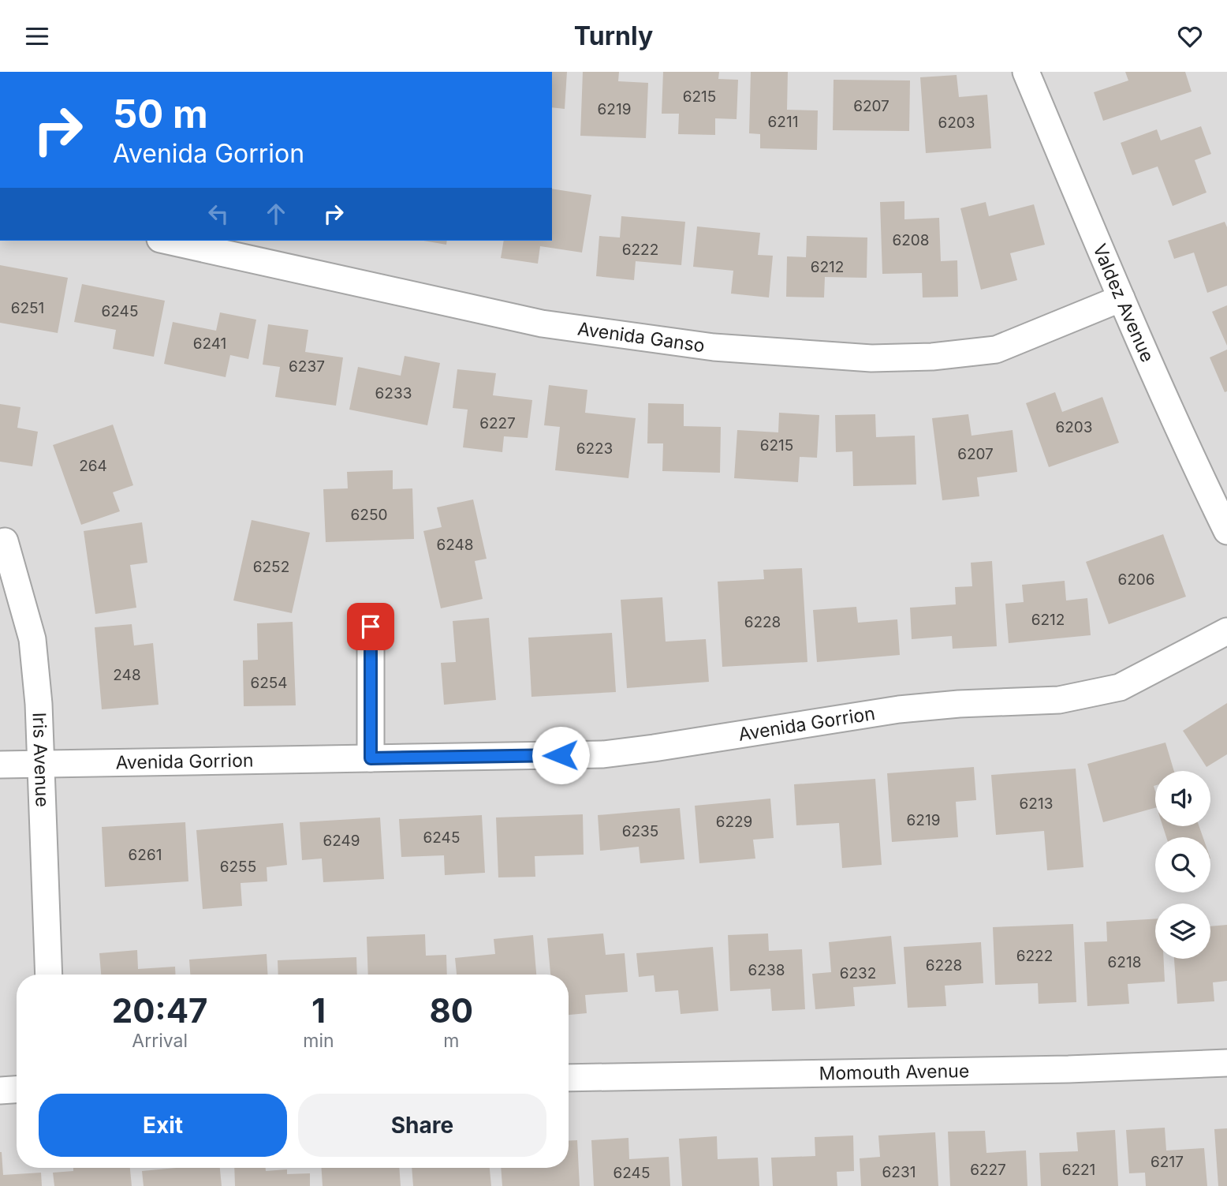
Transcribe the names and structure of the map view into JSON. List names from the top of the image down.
{
  "streets": {
    "street": [
      "Valdez Avenue",
      "Avenida Ganso",
      "Avenida Gorrion",
      "Iris Avenue",
      "Momouth Avenue"
    ]
  },
  "crossings": [
    ["Valdez Avenue", "Avenida Ganso"],
    ["Avenida Gorrion", "Iris Avenue"]
  ],
  "house_numbers": [
    "6215",
    "6207",
    "6219",
    "6211",
    "6203",
    "6208",
    "6222",
    "6212",
    "6251",
    "6245",
    "6241",
    "6237",
    "6233",
    "6227",
    "6203",
    "6215",
    "6223",
    "6207",
    "264",
    "6250",
    "6248",
    "6252",
    "6206",
    "6212",
    "6228",
    "248",
    "6254",
    "6213",
    "6219",
    "6229",
    "6235",
    "6245",
    "6249",
    "6261",
    "6255",
    "6222",
    "6218",
    "6228",
    "6238",
    "6232",
    "6217",
    "6227",
    "6221",
    "6231",
    "6245"
  ],
  "page": {
    "header": "Turnly",
    "turn": ["50 m", "Avenida Gorrion"],
    "eta": [
      "20:47",
      "Arrival",
      "1",
      "min",
      "80",
      "m"
    ],
    "buttons": ["Exit", "Share"]
  }
}
